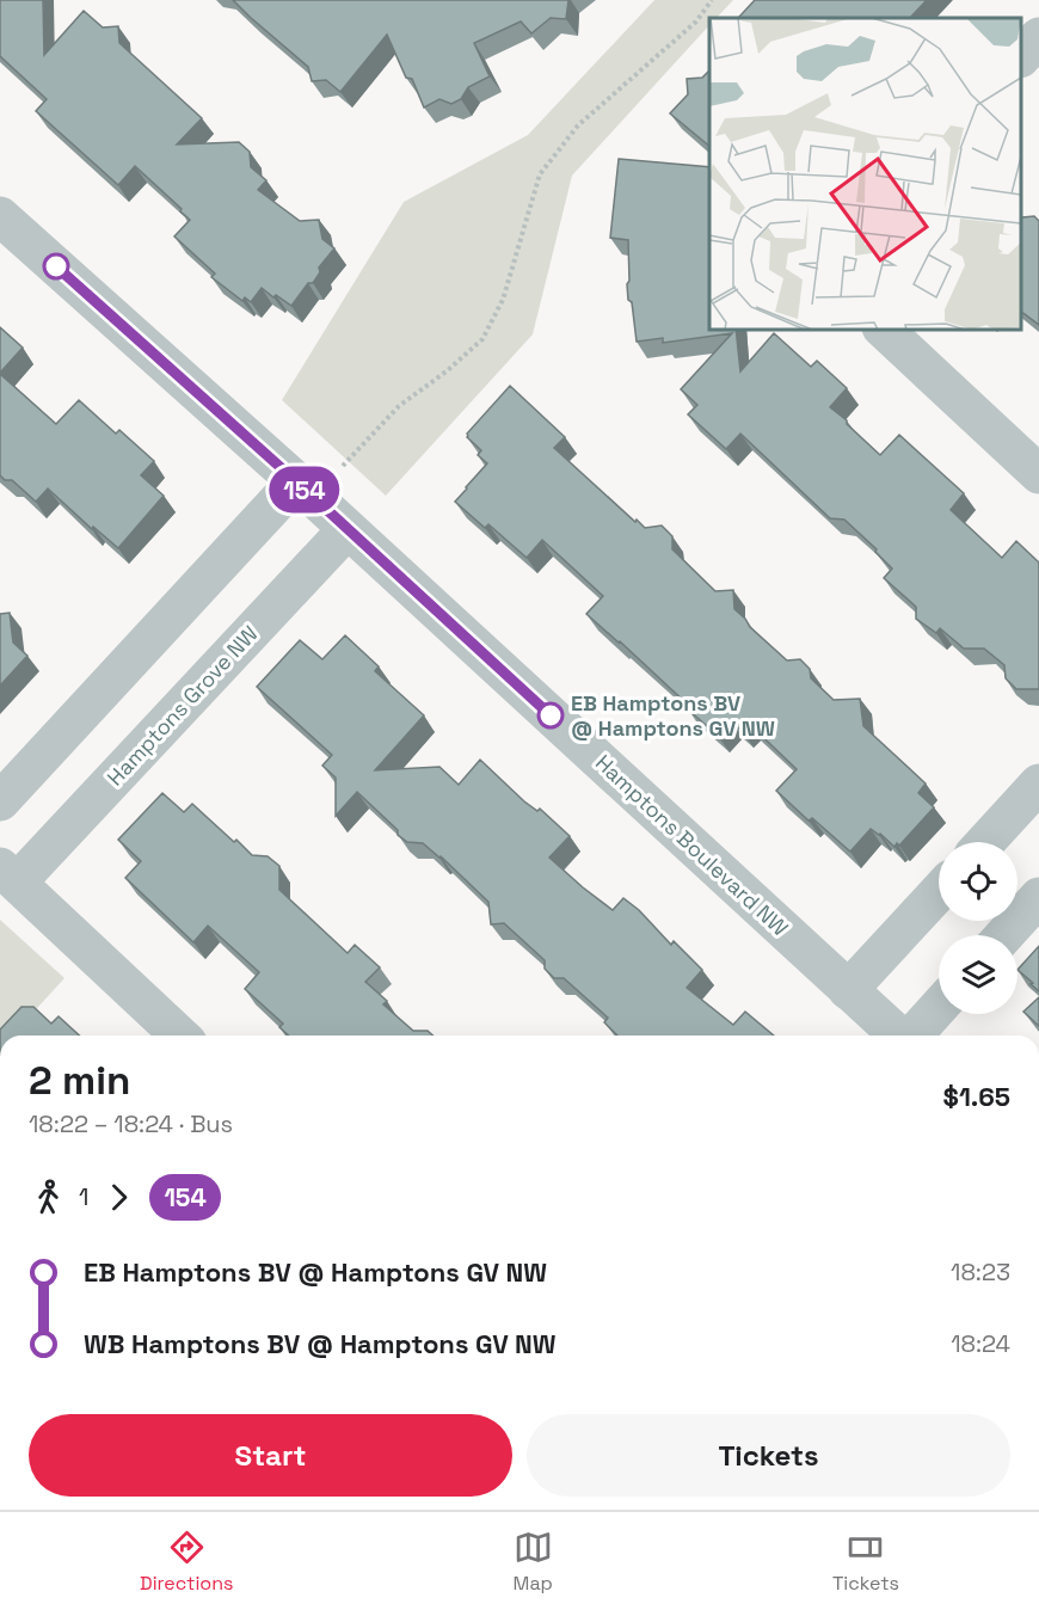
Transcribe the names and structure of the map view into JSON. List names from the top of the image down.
{
  "streets": {
    "street": ["Hamptons Grove NW", "Hamptons Boulevard NW"]
  },
  "crossings": [
    ["Hamptons Grove NW", "Hamptons Boulevard NW"]
  ],
  "places": ["EB Hamptons BV @ Hamptons GV NW"],
  "lines": ["bus line 154"],
  "page": {
    "on_map": "154",
    "heading": ["2 min", "18:22 – 18:24 · Bus", "$1.65"],
    "legs": ["1", "154"],
    "list": [
      {
        "name": "EB Hamptons BV @ Hamptons GV NW",
        "value": "18:23"
      },
      {
        "name": "WB Hamptons BV @ Hamptons GV NW",
        "value": "18:24"
      }
    ],
    "buttons": ["Start", "Tickets"],
    "tabs": ["Directions", "Map", "Tickets"]
  }
}
